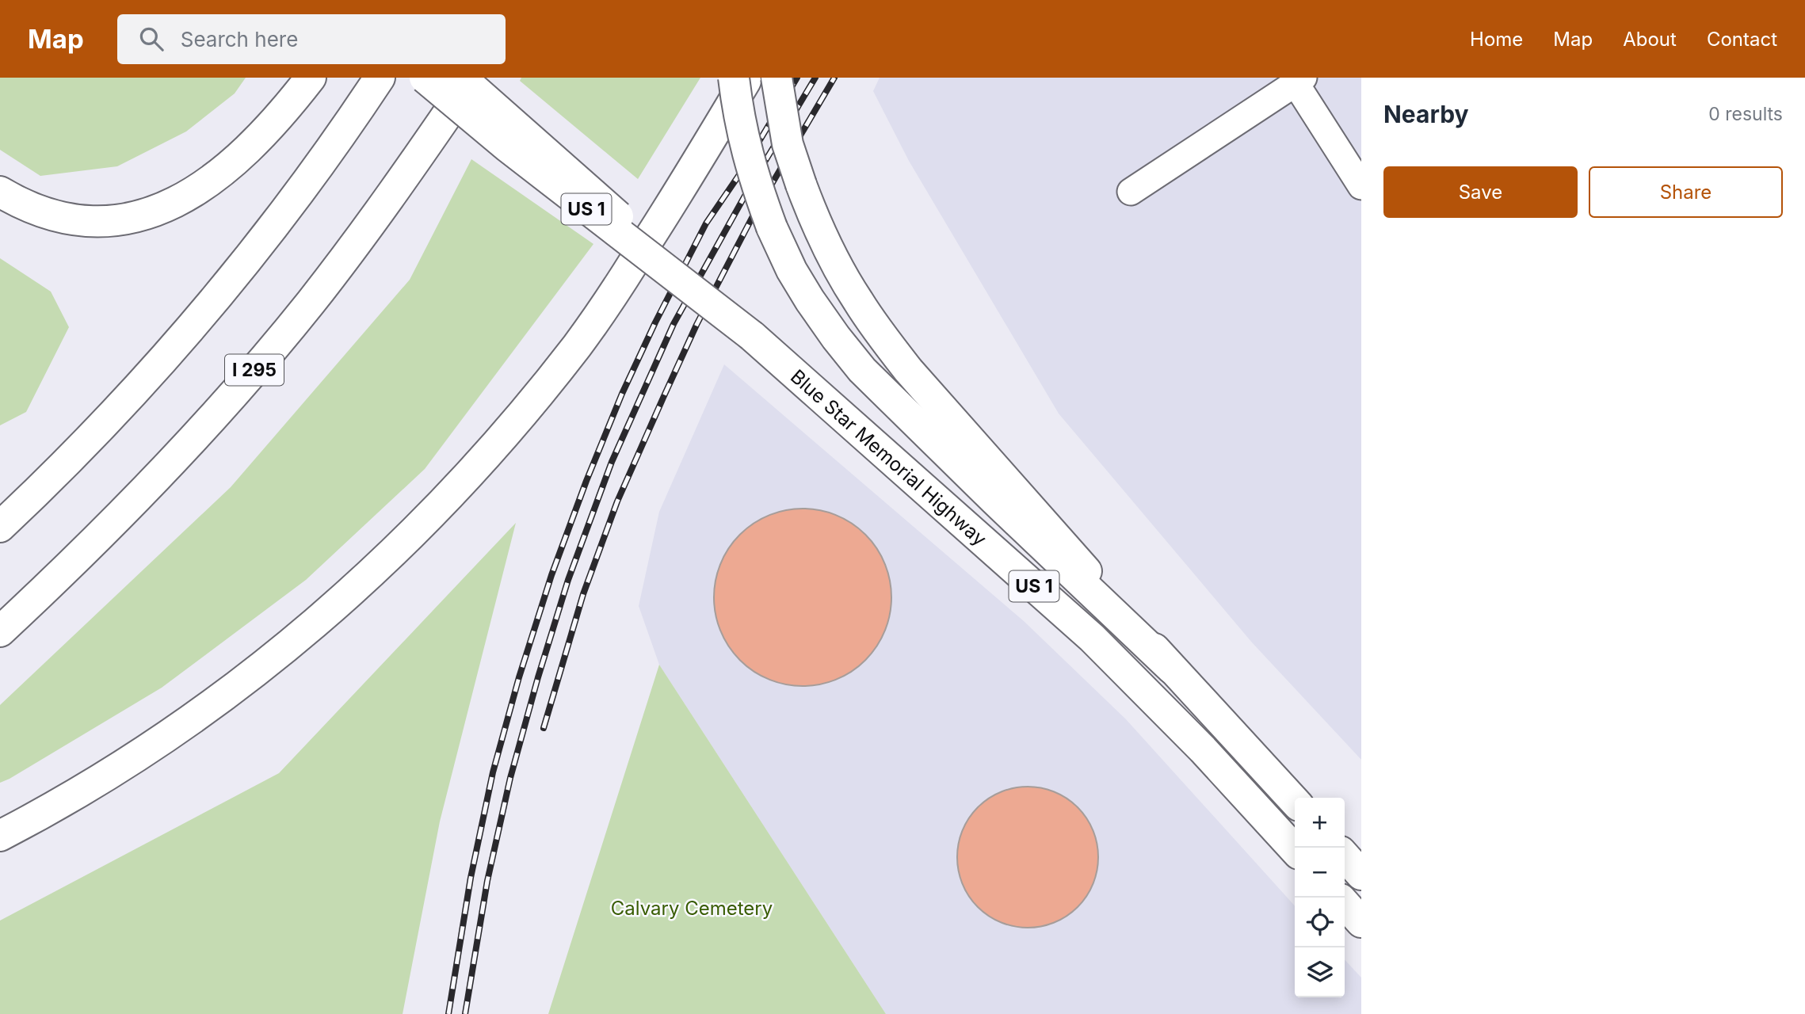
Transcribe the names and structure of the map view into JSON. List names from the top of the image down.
{
  "streets": {
    "main road": ["US 1", "I 295", "Blue Star Memorial Highway"]
  },
  "crossings": [
    ["US 1", "Blue Star Memorial Highway"]
  ],
  "parks": ["Calvary Cemetery"],
  "page": {
    "header": "Map",
    "search": "Search here",
    "nav": [
      "Home",
      "Map",
      "About",
      "Contact"
    ],
    "heading": ["Nearby", "0 results"],
    "buttons": ["Save", "Share"],
    "map_buttons": ["+", "−"]
  }
}
